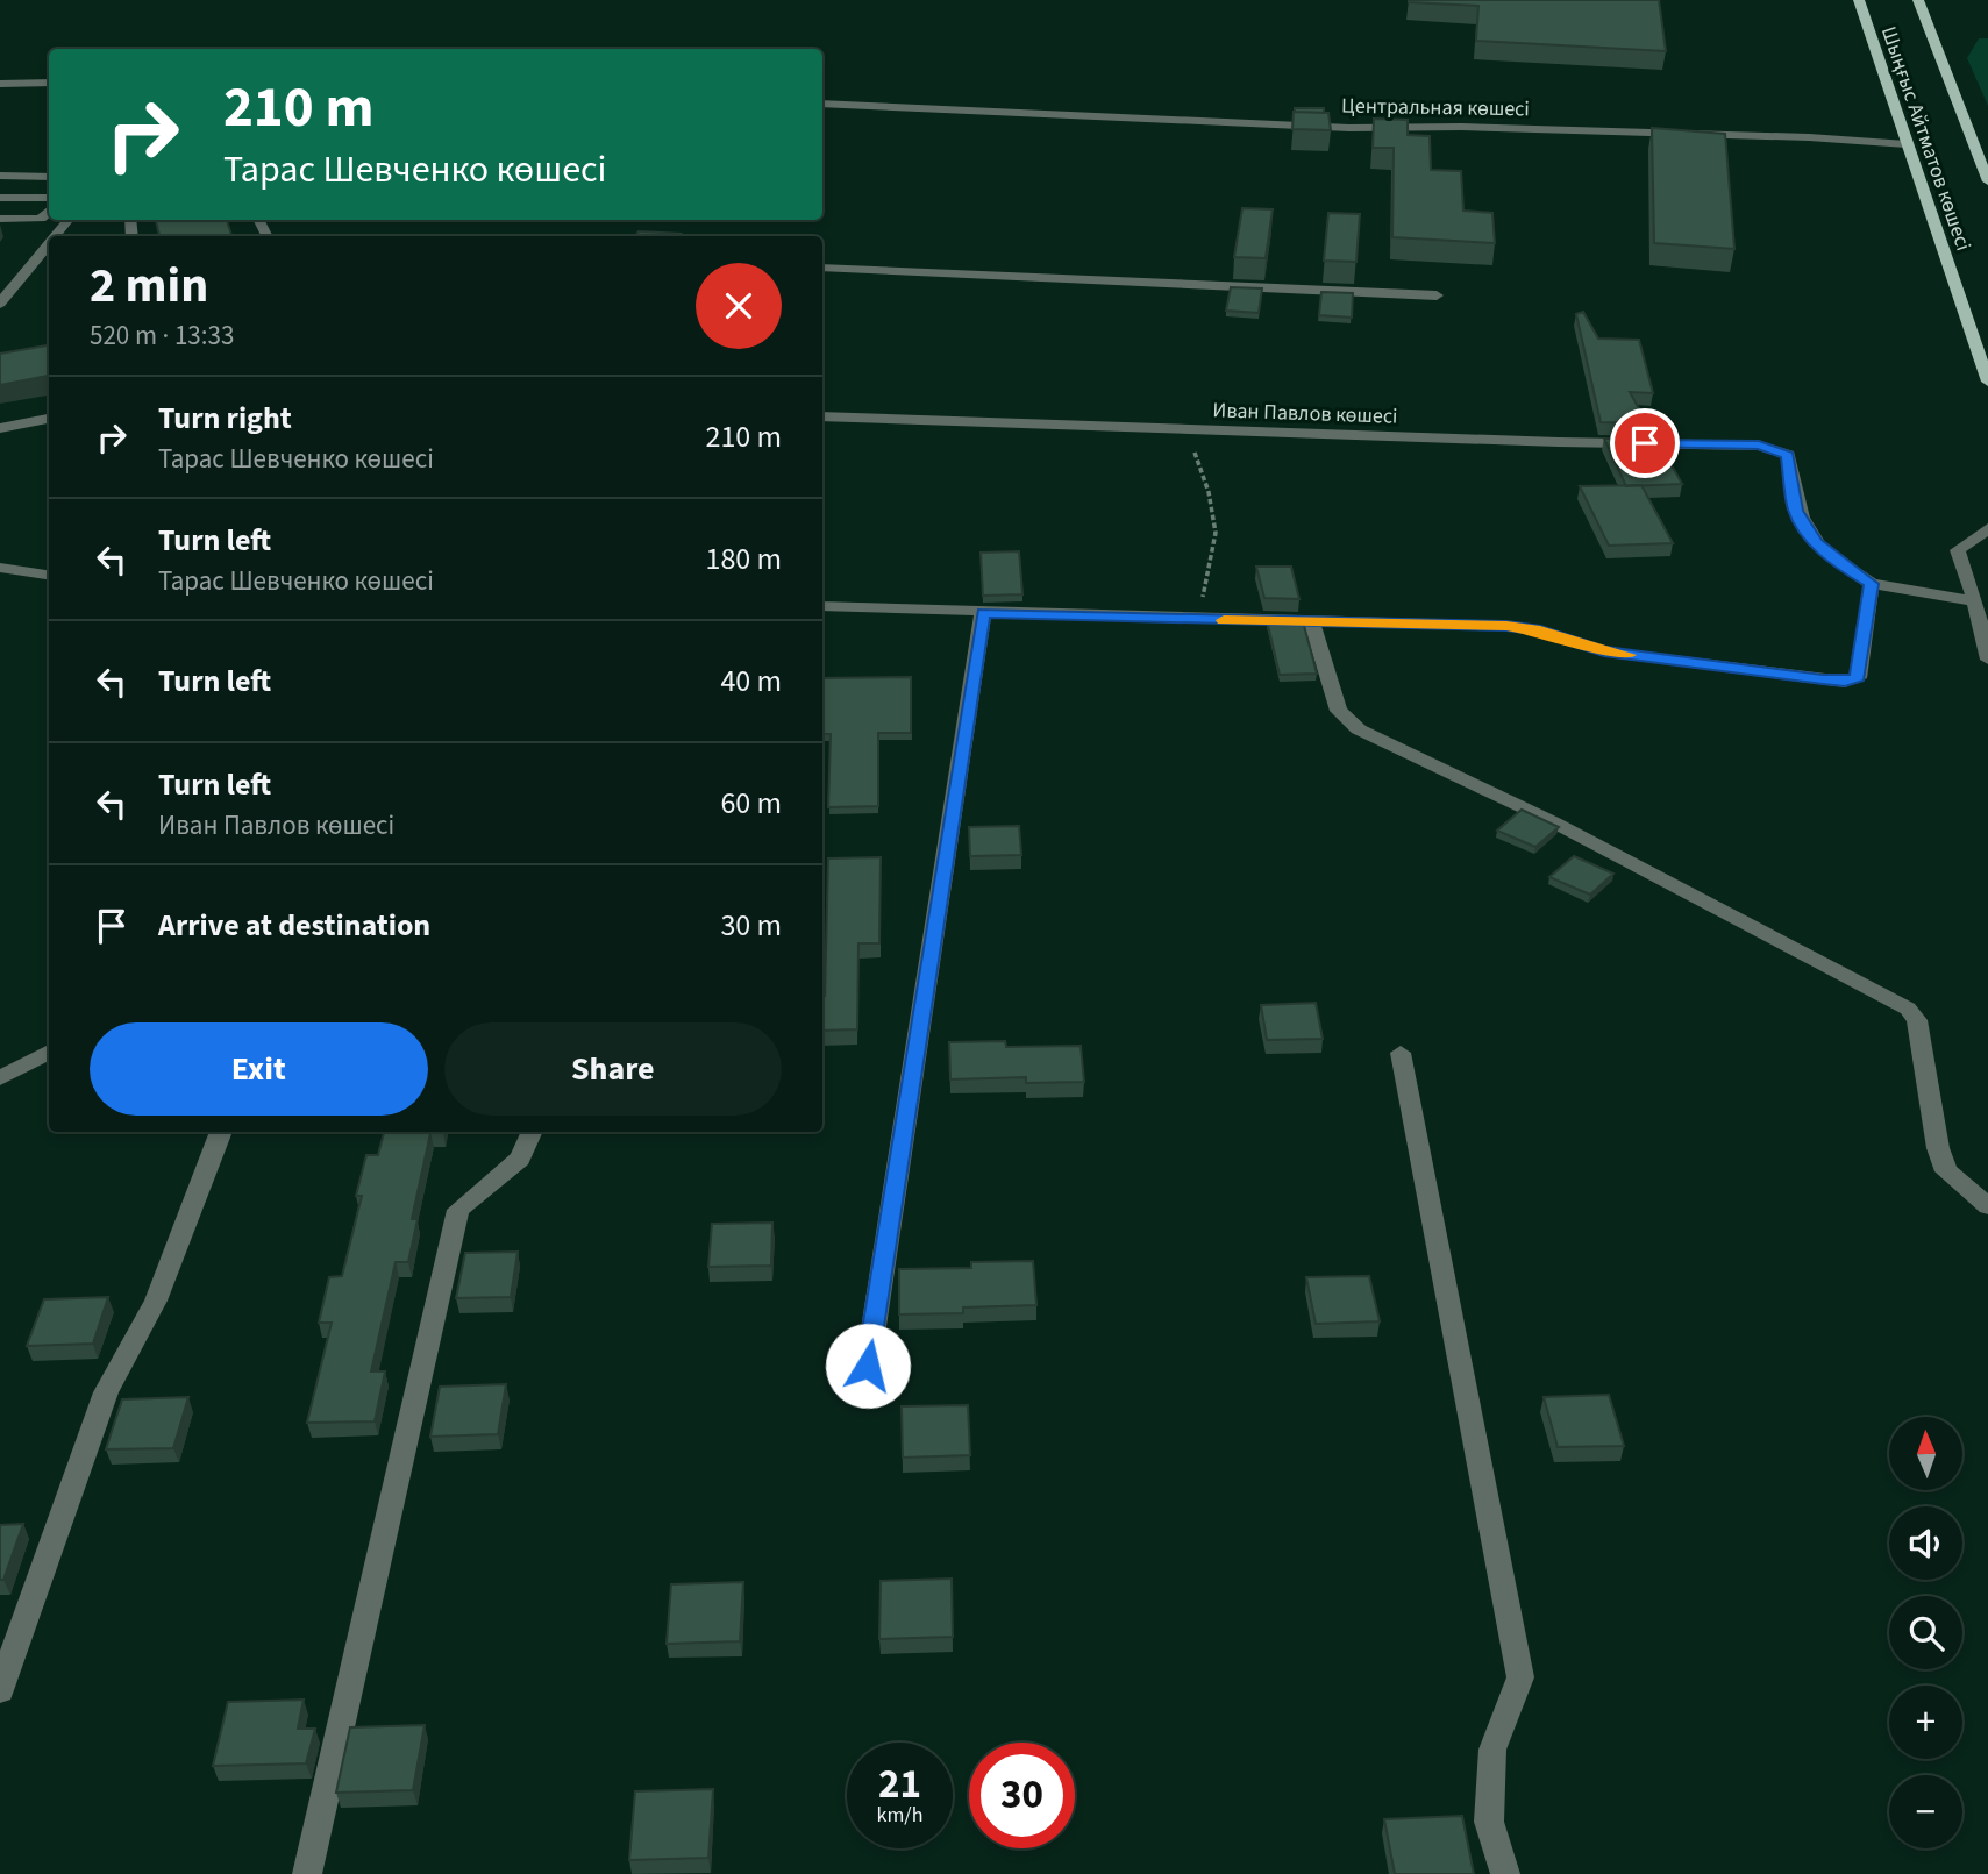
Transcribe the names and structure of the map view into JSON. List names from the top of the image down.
{
  "streets": {
    "main road": ["Шыңғыс Айтматов көшесі"],
    "street": ["Центральная көшесі", "Иван Павлов көшесі"]
  },
  "crossings": [
    ["Центральная көшесі", "Шыңғыс Айтматов көшесі"]
  ],
  "north": "top",
  "page": {
    "turn": ["210 m", "Тарас Шевченко көшесі"],
    "heading": ["2 min", "520 m · 13:33"],
    "list": [
      {
        "name": "Turn right",
        "note": "Тарас Шевченко көшесі",
        "value": "210 m"
      },
      {
        "name": "Turn left",
        "note": "Тарас Шевченко көшесі",
        "value": "180 m"
      },
      {
        "name": "Turn left",
        "value": "40 m"
      },
      {
        "name": "Turn left",
        "note": "Иван Павлов көшесі",
        "value": "60 m"
      },
      {
        "name": "Arrive at destination",
        "value": "30 m"
      }
    ],
    "buttons": ["Exit", "Share"],
    "map_buttons": ["+", "−"],
    "speed": "21 km/h",
    "limit": "30"
  }
}
